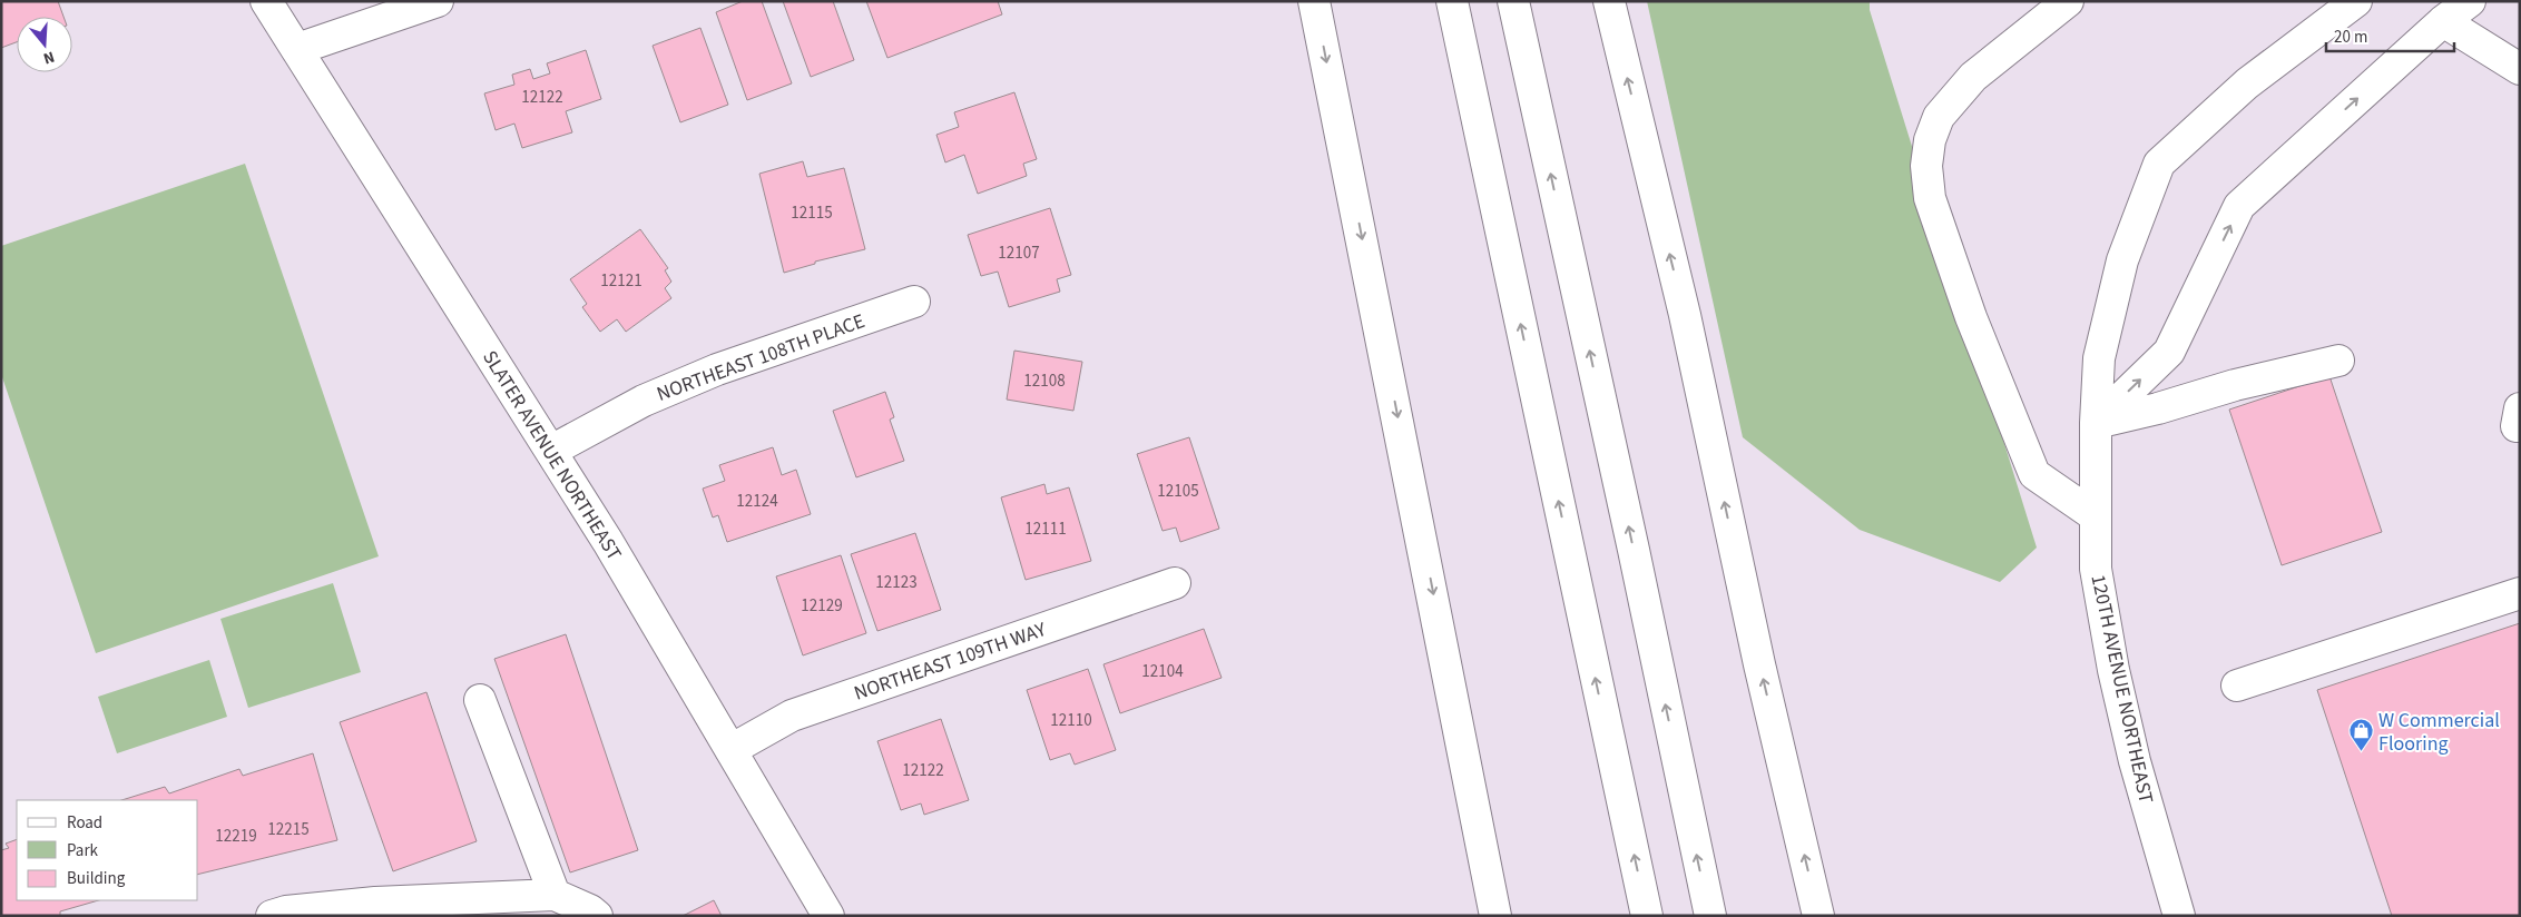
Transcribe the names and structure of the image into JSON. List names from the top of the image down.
{
  "streets": {
    "main road": [
      "NORTHEAST 108TH PLACE",
      "SLATER AVENUE NORTHEAST",
      "NORTHEAST 109TH WAY",
      "120TH AVENUE NORTHEAST"
    ]
  },
  "crossings": [
    ["NORTHEAST 108TH PLACE", "SLATER AVENUE NORTHEAST"],
    ["SLATER AVENUE NORTHEAST", "NORTHEAST 109TH WAY"]
  ],
  "places": {
    "shop": ["W Commercial Flooring"]
  },
  "house_numbers": [
    "12122",
    "12115",
    "12107",
    "12121",
    "12108",
    "12105",
    "12124",
    "12111",
    "12123",
    "12129",
    "12104",
    "12110",
    "12122",
    "12215",
    "12219"
  ],
  "legend": ["Road", "Park", "Building"],
  "scale_bar": "20 m",
  "north": "bottom"
}
